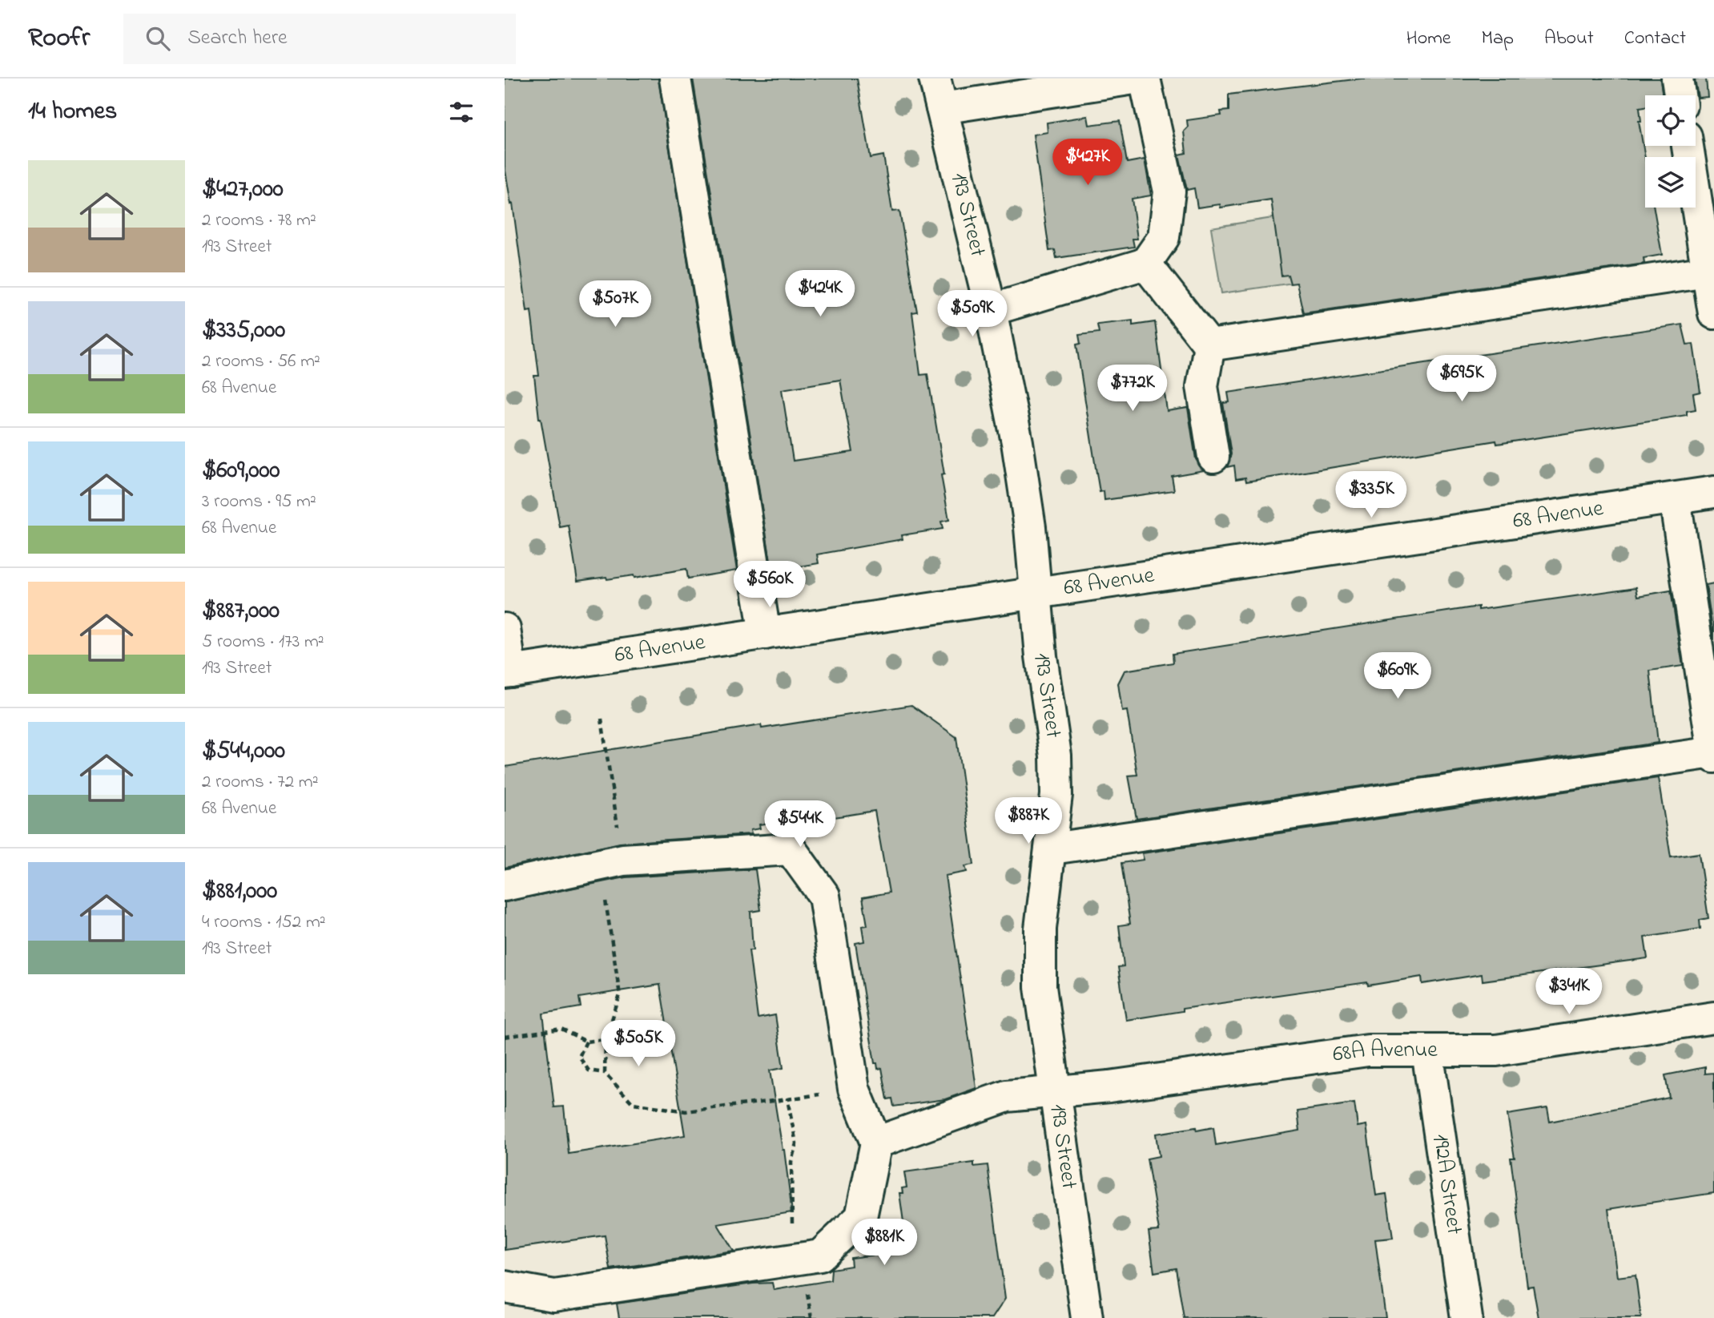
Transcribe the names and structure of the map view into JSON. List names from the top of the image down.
{
  "streets": {
    "street": [
      "193 Street",
      "68 Avenue",
      "68A Avenue",
      "192A Street"
    ]
  },
  "crossings": [
    ["193 Street", "68 Avenue"],
    ["193 Street", "68A Avenue"],
    ["68A Avenue", "192A Street"]
  ],
  "page": {
    "header": "Roofr",
    "search": "Search here",
    "nav": [
      "Home",
      "Map",
      "About",
      "Contact"
    ],
    "heading": "14 homes",
    "price": [
      "$427K",
      "$424K",
      "$507K",
      "$509K",
      "$695K",
      "$772K",
      "$335K",
      "$560K",
      "$609K",
      "$887K",
      "$544K",
      "$341K",
      "$505K",
      "$881K"
    ],
    "list": [
      {
        "name": "$427,000",
        "note": "2 rooms · 78 m² · 193 Street"
      },
      {
        "name": "$335,000",
        "note": "2 rooms · 56 m² · 68 Avenue"
      },
      {
        "name": "$609,000",
        "note": "3 rooms · 95 m² · 68 Avenue"
      },
      {
        "name": "$887,000",
        "note": "5 rooms · 173 m² · 193 Street"
      },
      {
        "name": "$544,000",
        "note": "2 rooms · 72 m² · 68 Avenue"
      },
      {
        "name": "$881,000",
        "note": "4 rooms · 152 m² · 193 Street"
      }
    ]
  }
}
